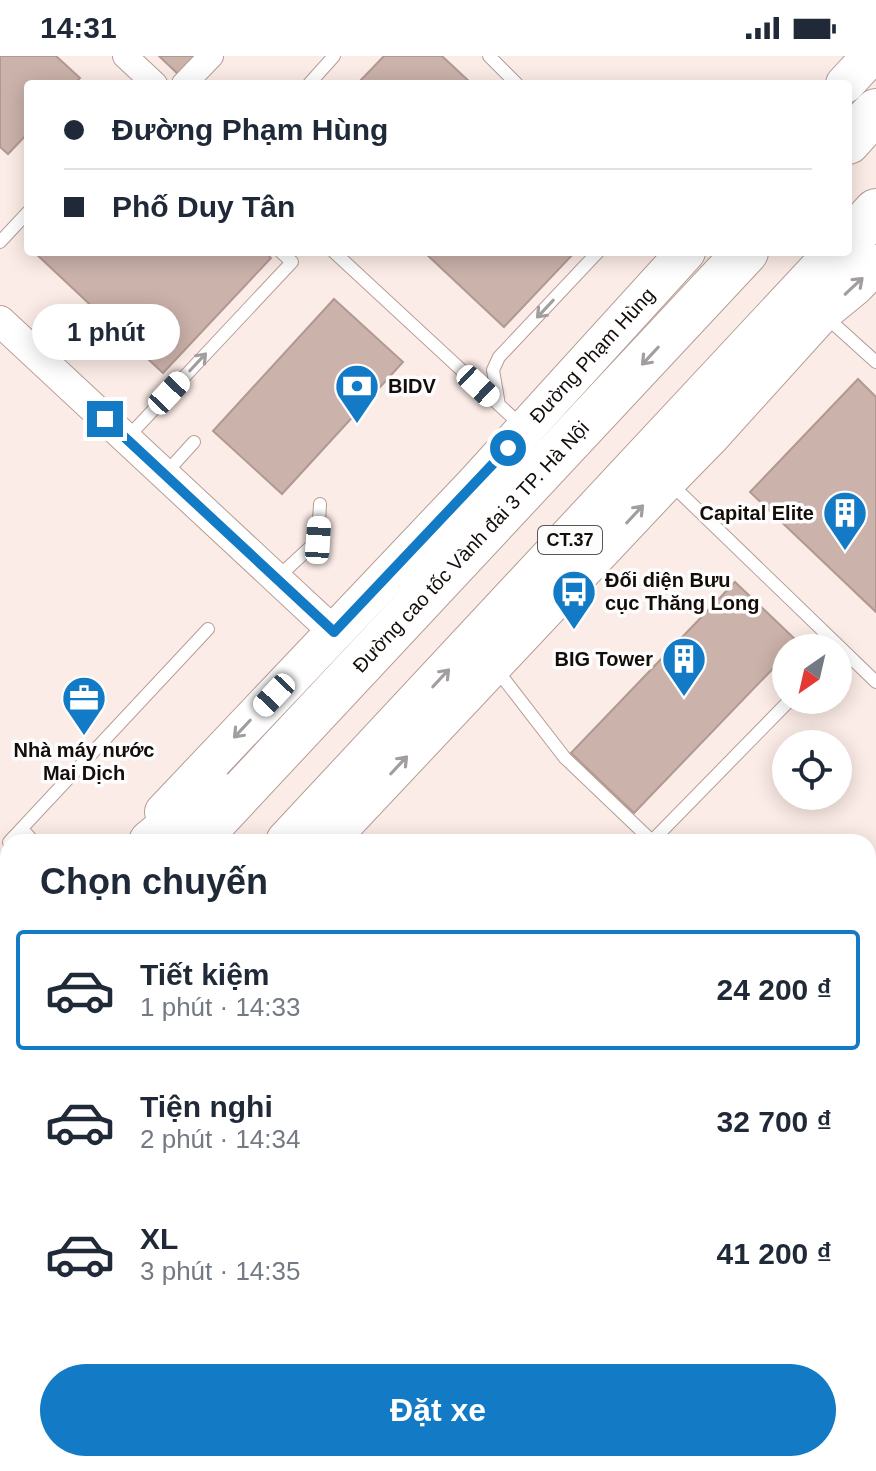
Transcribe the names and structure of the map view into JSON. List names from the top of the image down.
{
  "streets": {
    "highway": ["CT.37", "Đường cao tốc Vành đai 3 TP. Hà Nội"],
    "main road": ["Đường Phạm Hùng"]
  },
  "places": {
    "bank": ["BIDV"],
    "building": ["Capital Elite", "BIG Tower"],
    "bus stop": ["Đối diện Bưu cục Thăng Long"],
    "office": ["Nhà máy nước Mai Dịch"]
  },
  "north": "bottom left",
  "page": {
    "status": "14:31",
    "banner": ["Đường Phạm Hùng", "Phố Duy Tân"],
    "bubble": "1 phút",
    "heading": "Chọn chuyến",
    "list": [
      {
        "name": "Tiết kiệm",
        "note": "1 phút · 14:33",
        "value": "24 200 ₫"
      },
      {
        "name": "Tiện nghi",
        "note": "2 phút · 14:34",
        "value": "32 700 ₫"
      },
      {
        "name": "XL",
        "note": "3 phút · 14:35",
        "value": "41 200 ₫"
      }
    ],
    "buttons": "Đặt xe"
  }
}
